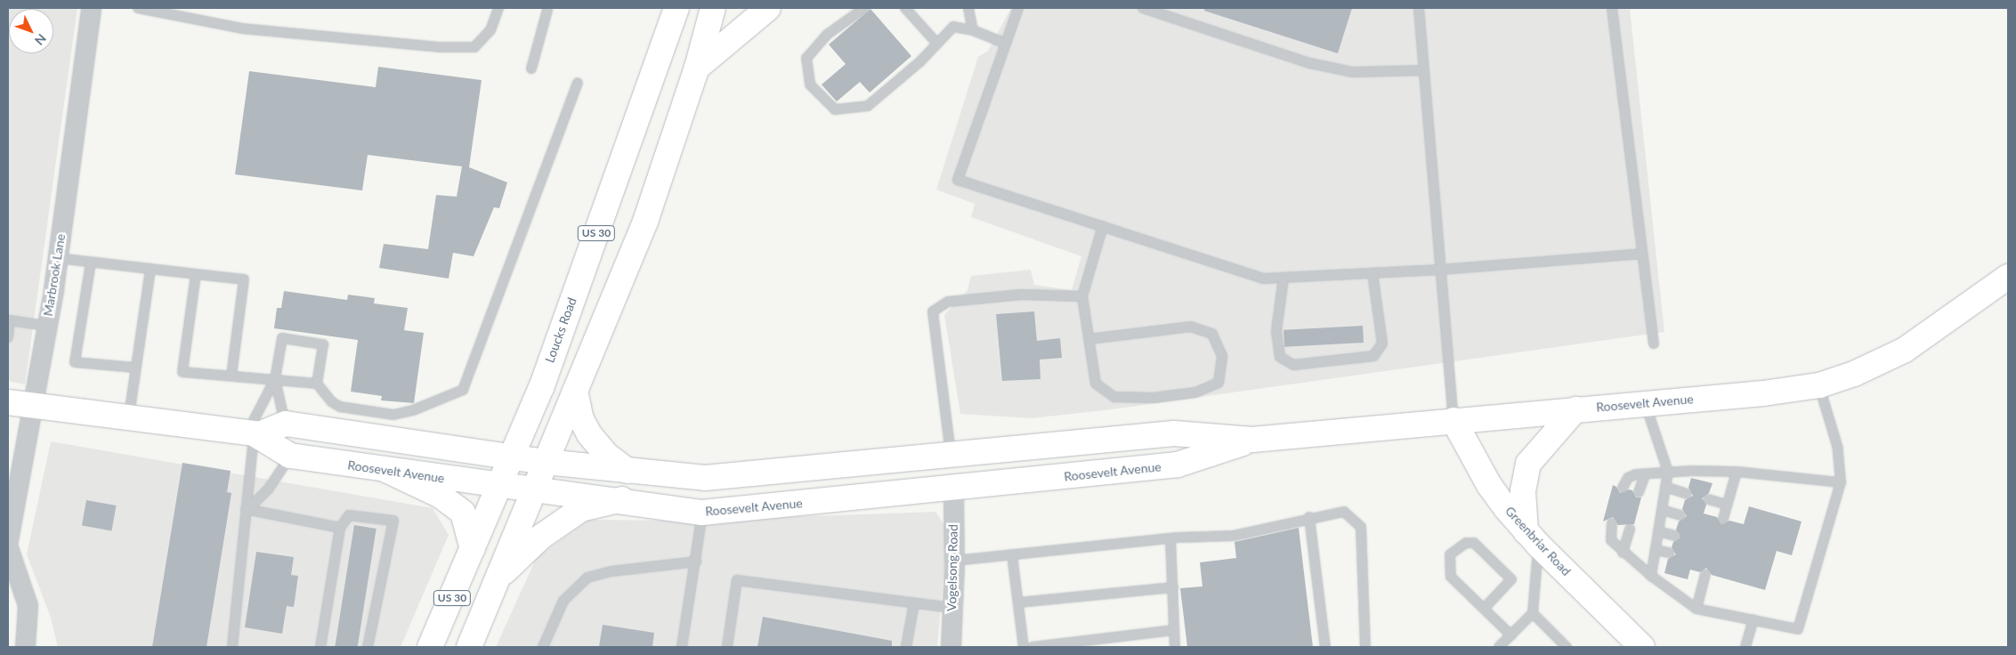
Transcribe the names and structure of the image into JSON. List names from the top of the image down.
{
  "streets": {
    "main road": [
      "US 30",
      "Loucks Road",
      "Roosevelt Avenue",
      "Greenbriar Road"
    ],
    "street": ["Marbrook Lane", "Vogelsong Road"]
  },
  "crossings": [
    ["US 30", "Roosevelt Avenue"],
    ["Marbrook Lane", "Roosevelt Avenue"],
    ["Loucks Road", "Roosevelt Avenue"],
    ["Roosevelt Avenue", "Greenbriar Road"],
    ["Roosevelt Avenue", "Vogelsong Road"]
  ],
  "north": "bottom right"
}
